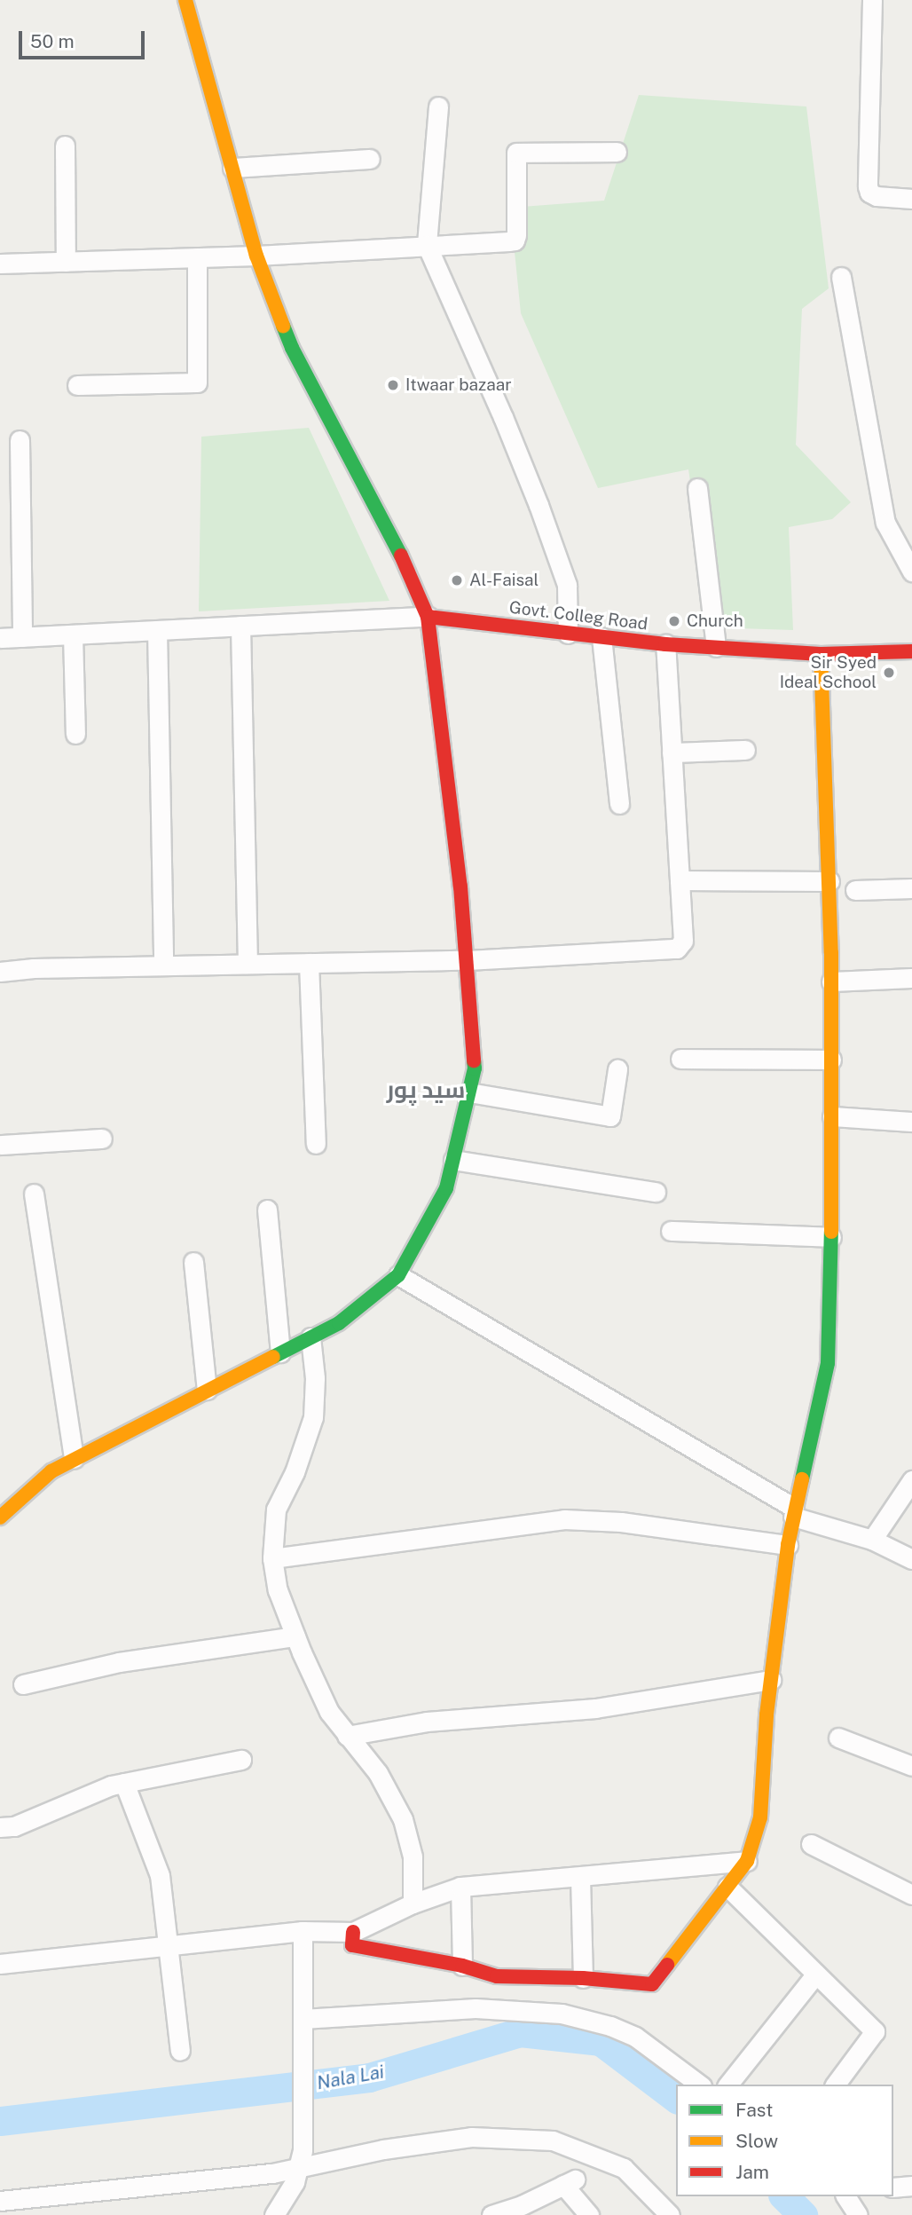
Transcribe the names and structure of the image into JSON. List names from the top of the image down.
{
  "streets": {
    "street": ["Govt. Colleg Road"]
  },
  "districts": ["سید پور"],
  "water": ["Nala Lai"],
  "places": [
    "Itwaar bazaar",
    "Al-Faisal",
    "Church",
    "Sir Syed Ideal School"
  ],
  "legend": ["Fast", "Slow", "Jam"],
  "scale_bar": "50 m"
}
